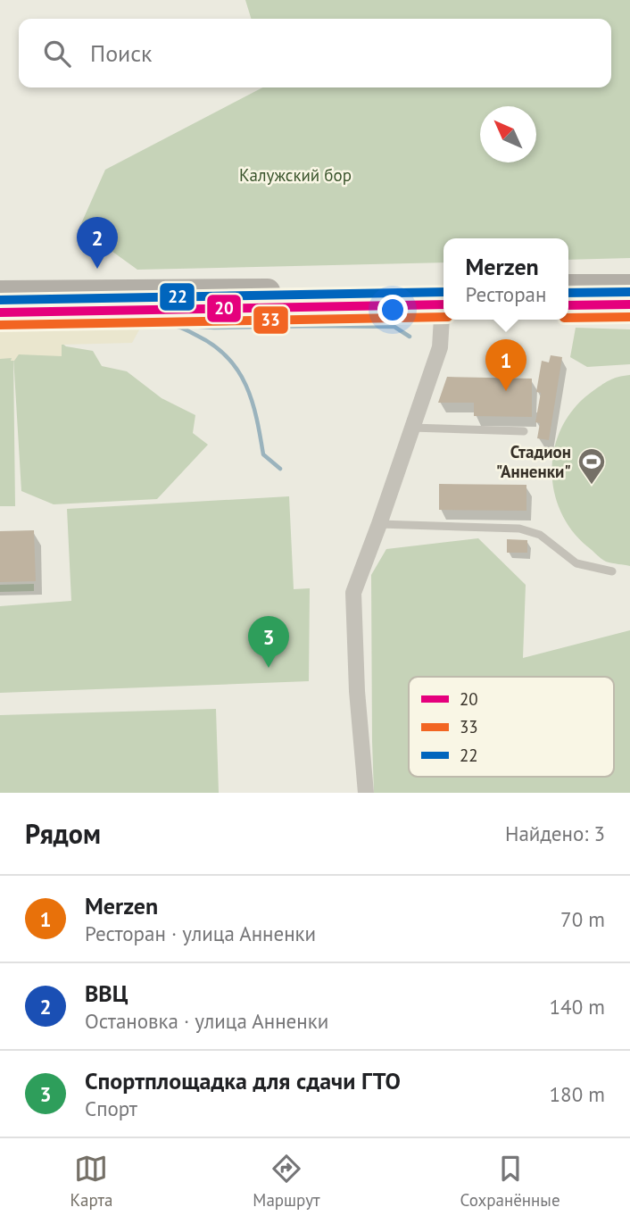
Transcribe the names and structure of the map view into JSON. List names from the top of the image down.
{
  "parks": ["Калужский бор"],
  "places": {
    "sports": ["Стадион \"Анненки\""]
  },
  "lines": ["transit line 22", "transit line 20", "transit line 33"],
  "legend": ["20", "33", "22"],
  "north": "top left",
  "page": {
    "search": "Поиск",
    "pins": ["2", "1", "3"],
    "popup": ["Merzen", "Ресторан"],
    "heading": ["Рядом", "Найдено: 3"],
    "list": [
      {
        "mark": "1",
        "name": "Merzen",
        "note": "Ресторан · улица Анненки",
        "value": "70 m"
      },
      {
        "mark": "2",
        "name": "ВВЦ",
        "note": "Остановка · улица Анненки",
        "value": "140 m"
      },
      {
        "mark": "3",
        "name": "Спортплощадка для сдачи ГТО",
        "note": "Спорт",
        "value": "180 m"
      }
    ],
    "nav": ["Карта", "Маршрут", "Сохранённые"]
  }
}
